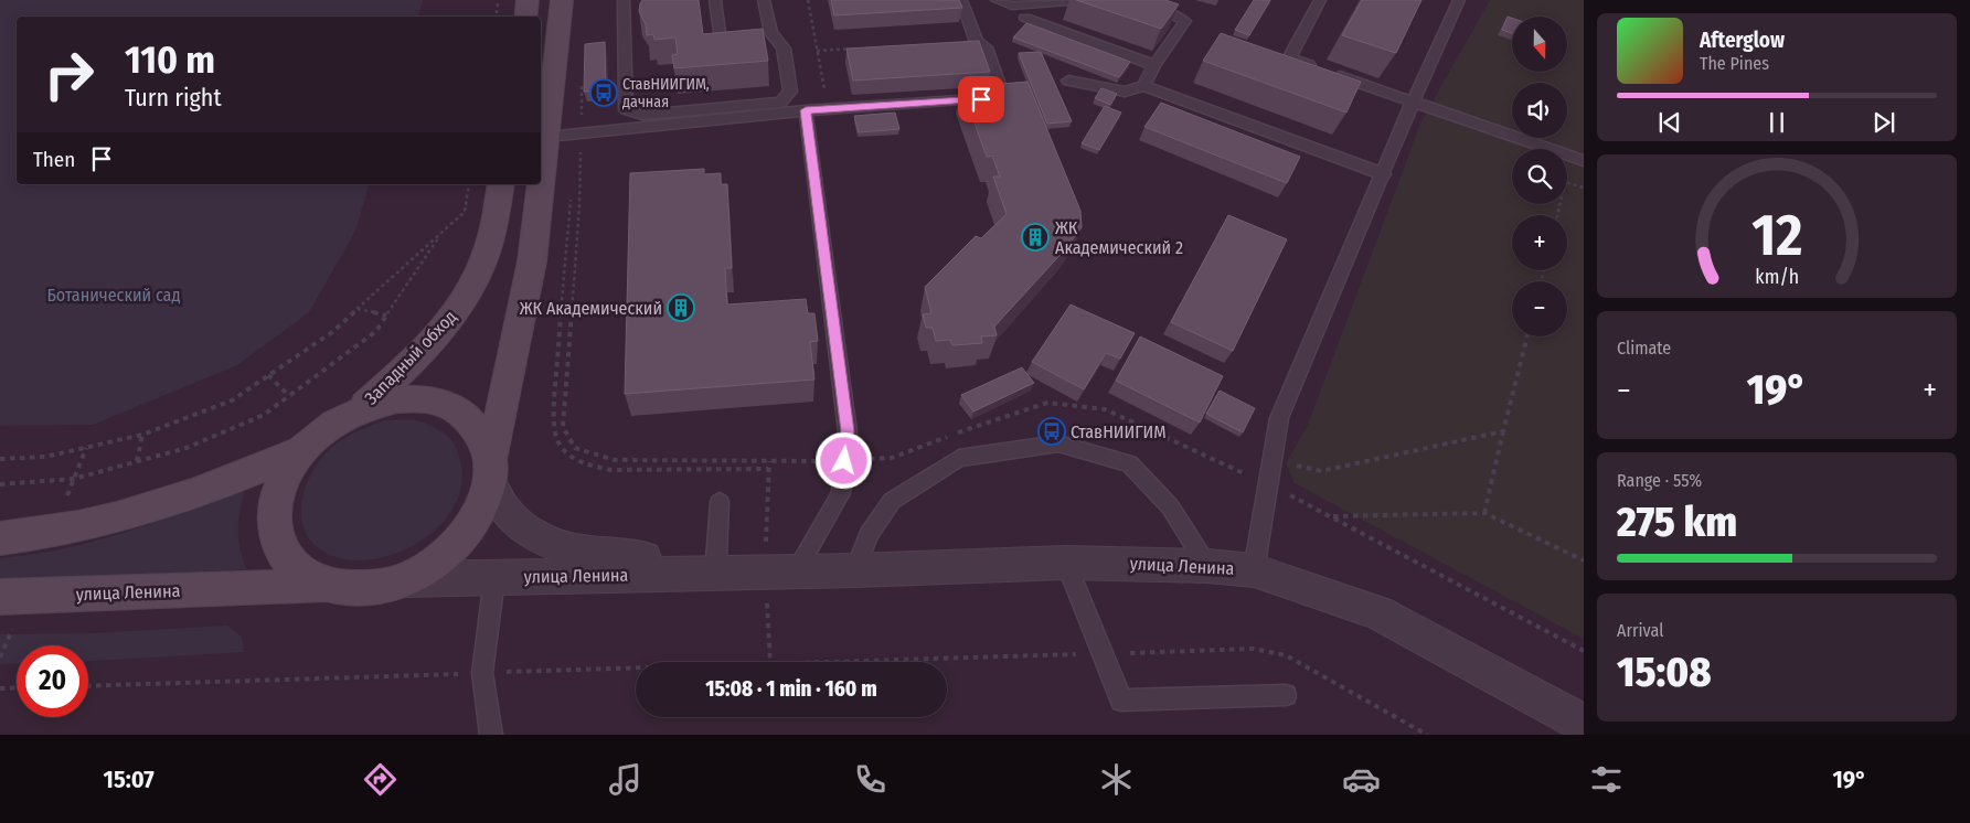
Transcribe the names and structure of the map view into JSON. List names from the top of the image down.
{
  "streets": {
    "main road": ["Западный обход", "улица Ленина"]
  },
  "parks": ["Ботанический сад"],
  "places": {
    "bus stop": ["СтавНИИГИМ, дачная", "СтавНИИГИМ"],
    "building": ["ЖК Академический 2", "ЖК Академический"]
  },
  "north": "bottom",
  "page": {
    "map_buttons": ["+", "−"],
    "turn": ["110 m", "Turn right"],
    "song": ["Afterglow", "The Pines"],
    "then": "Then",
    "tile": [
      "Climate",
      ["Range · 55%", "275 km"],
      ["Arrival", "15:08"]
    ],
    "heat": ["−", "19°", "+"],
    "limit": "20",
    "trip": "15:08 · 1 min · 160 m",
    "tabs": ["15:07", "19°"],
    "gauge": ["12", "km/h"]
  }
}
